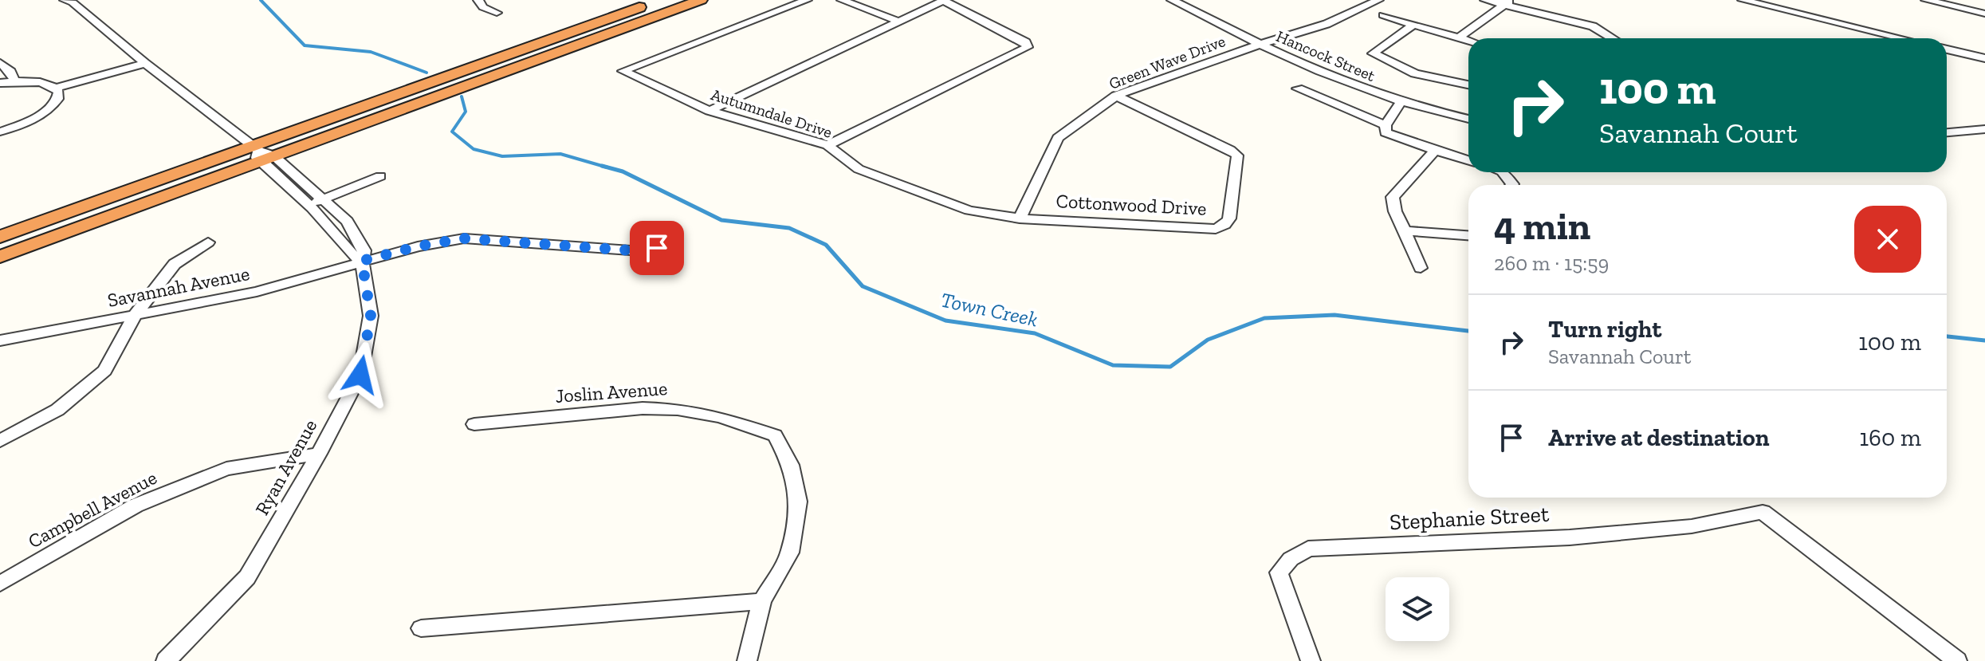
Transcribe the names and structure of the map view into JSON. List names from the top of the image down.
{
  "streets": {
    "street": [
      "Hancock Street",
      "Green Wave Drive",
      "Autumndale Drive",
      "Cottonwood Drive",
      "Savannah Avenue",
      "Joslin Avenue",
      "Ryan Avenue",
      "Campbell Avenue",
      "Stephanie Street"
    ]
  },
  "crossings": [
    ["Hancock Street", "Green Wave Drive"],
    ["Green Wave Drive", "Autumndale Drive"],
    ["Green Wave Drive", "Cottonwood Drive"],
    ["Autumndale Drive", "Cottonwood Drive"],
    ["Savannah Avenue", "Ryan Avenue"],
    ["Ryan Avenue", "Campbell Avenue"]
  ],
  "water": ["Town Creek"],
  "page": {
    "turn": ["100 m", "Savannah Court"],
    "heading": ["4 min", "260 m · 15:59"],
    "list": [
      {
        "name": "Turn right",
        "note": "Savannah Court",
        "value": "100 m"
      },
      {
        "name": "Arrive at destination",
        "value": "160 m"
      }
    ]
  }
}
